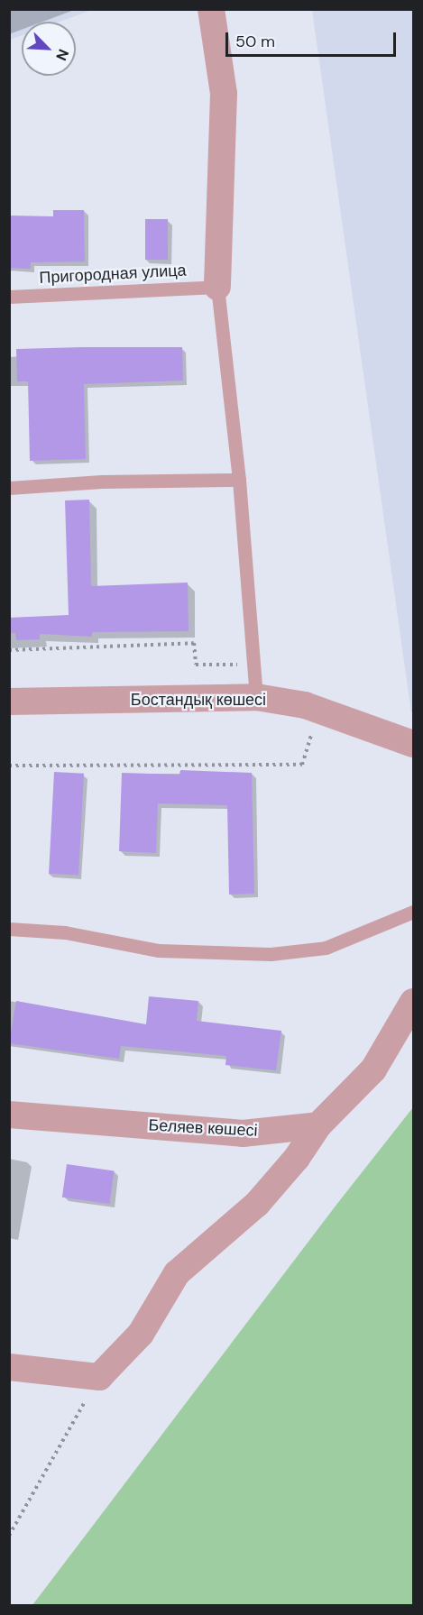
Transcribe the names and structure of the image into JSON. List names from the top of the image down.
{
  "streets": {
    "street": ["Бостандық көшесі", "Беляев көшесі"],
    "lane": ["Пригородная улица"]
  },
  "scale_bar": "50 m",
  "north": "bottom right"
}
